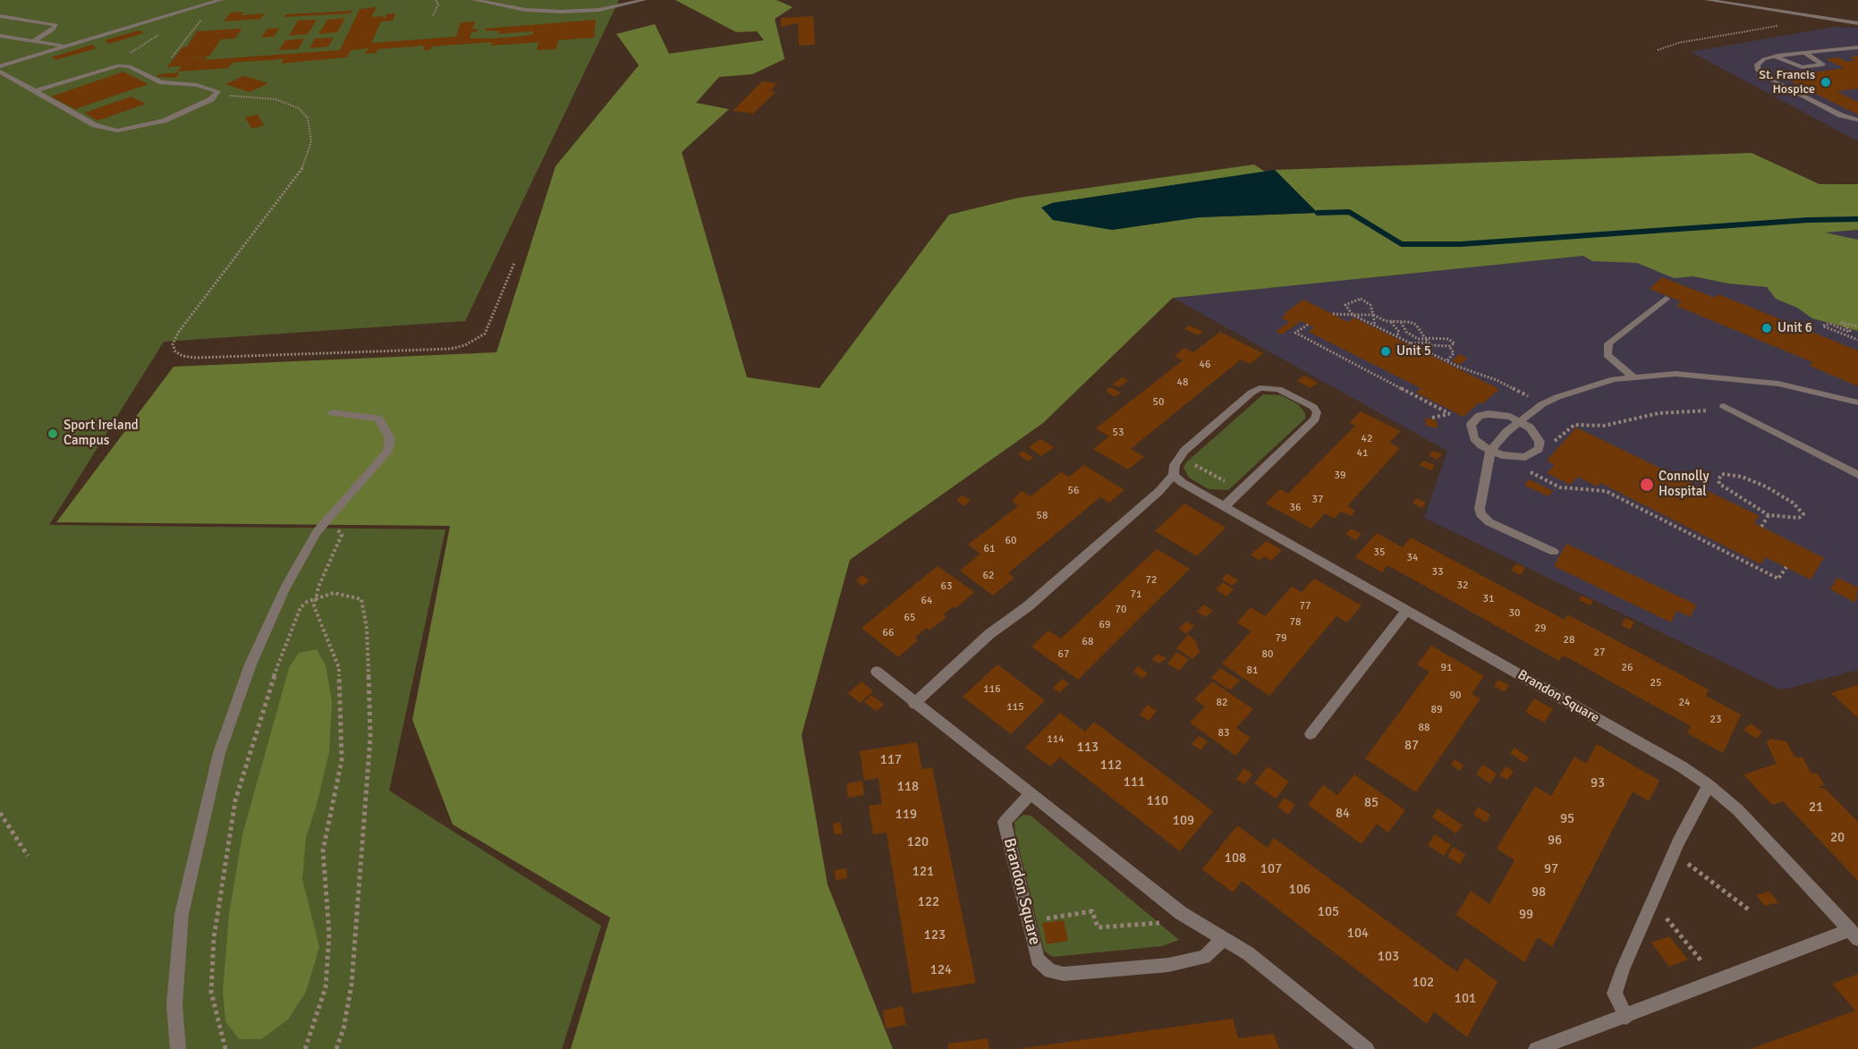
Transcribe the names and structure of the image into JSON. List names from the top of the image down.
{
  "streets": {
    "street": ["Brandon Square"]
  },
  "places": [
    "St. Francis Hospice",
    "Unit 6",
    "Unit 5",
    "Sport Ireland Campus",
    "Connolly Hospital"
  ],
  "house_numbers": [
    "46",
    "48",
    "50",
    "53",
    "42",
    "41",
    "39",
    "56",
    "37",
    "36",
    "58",
    "60",
    "61",
    "35",
    "34",
    "33",
    "62",
    "72",
    "32",
    "63",
    "71",
    "31",
    "64",
    "77",
    "70",
    "30",
    "65",
    "78",
    "69",
    "29",
    "66",
    "79",
    "28",
    "68",
    "27",
    "67",
    "80",
    "91",
    "26",
    "81",
    "25",
    "116",
    "90",
    "82",
    "24",
    "115",
    "89",
    "23",
    "88",
    "83",
    "114",
    "87",
    "113",
    "117",
    "112",
    "111",
    "93",
    "118",
    "110",
    "85",
    "21",
    "84",
    "119",
    "95",
    "109",
    "20",
    "96",
    "120",
    "108",
    "107",
    "97",
    "121",
    "106",
    "98",
    "122",
    "105",
    "99",
    "104",
    "123",
    "103",
    "124",
    "102",
    "101"
  ]
}
